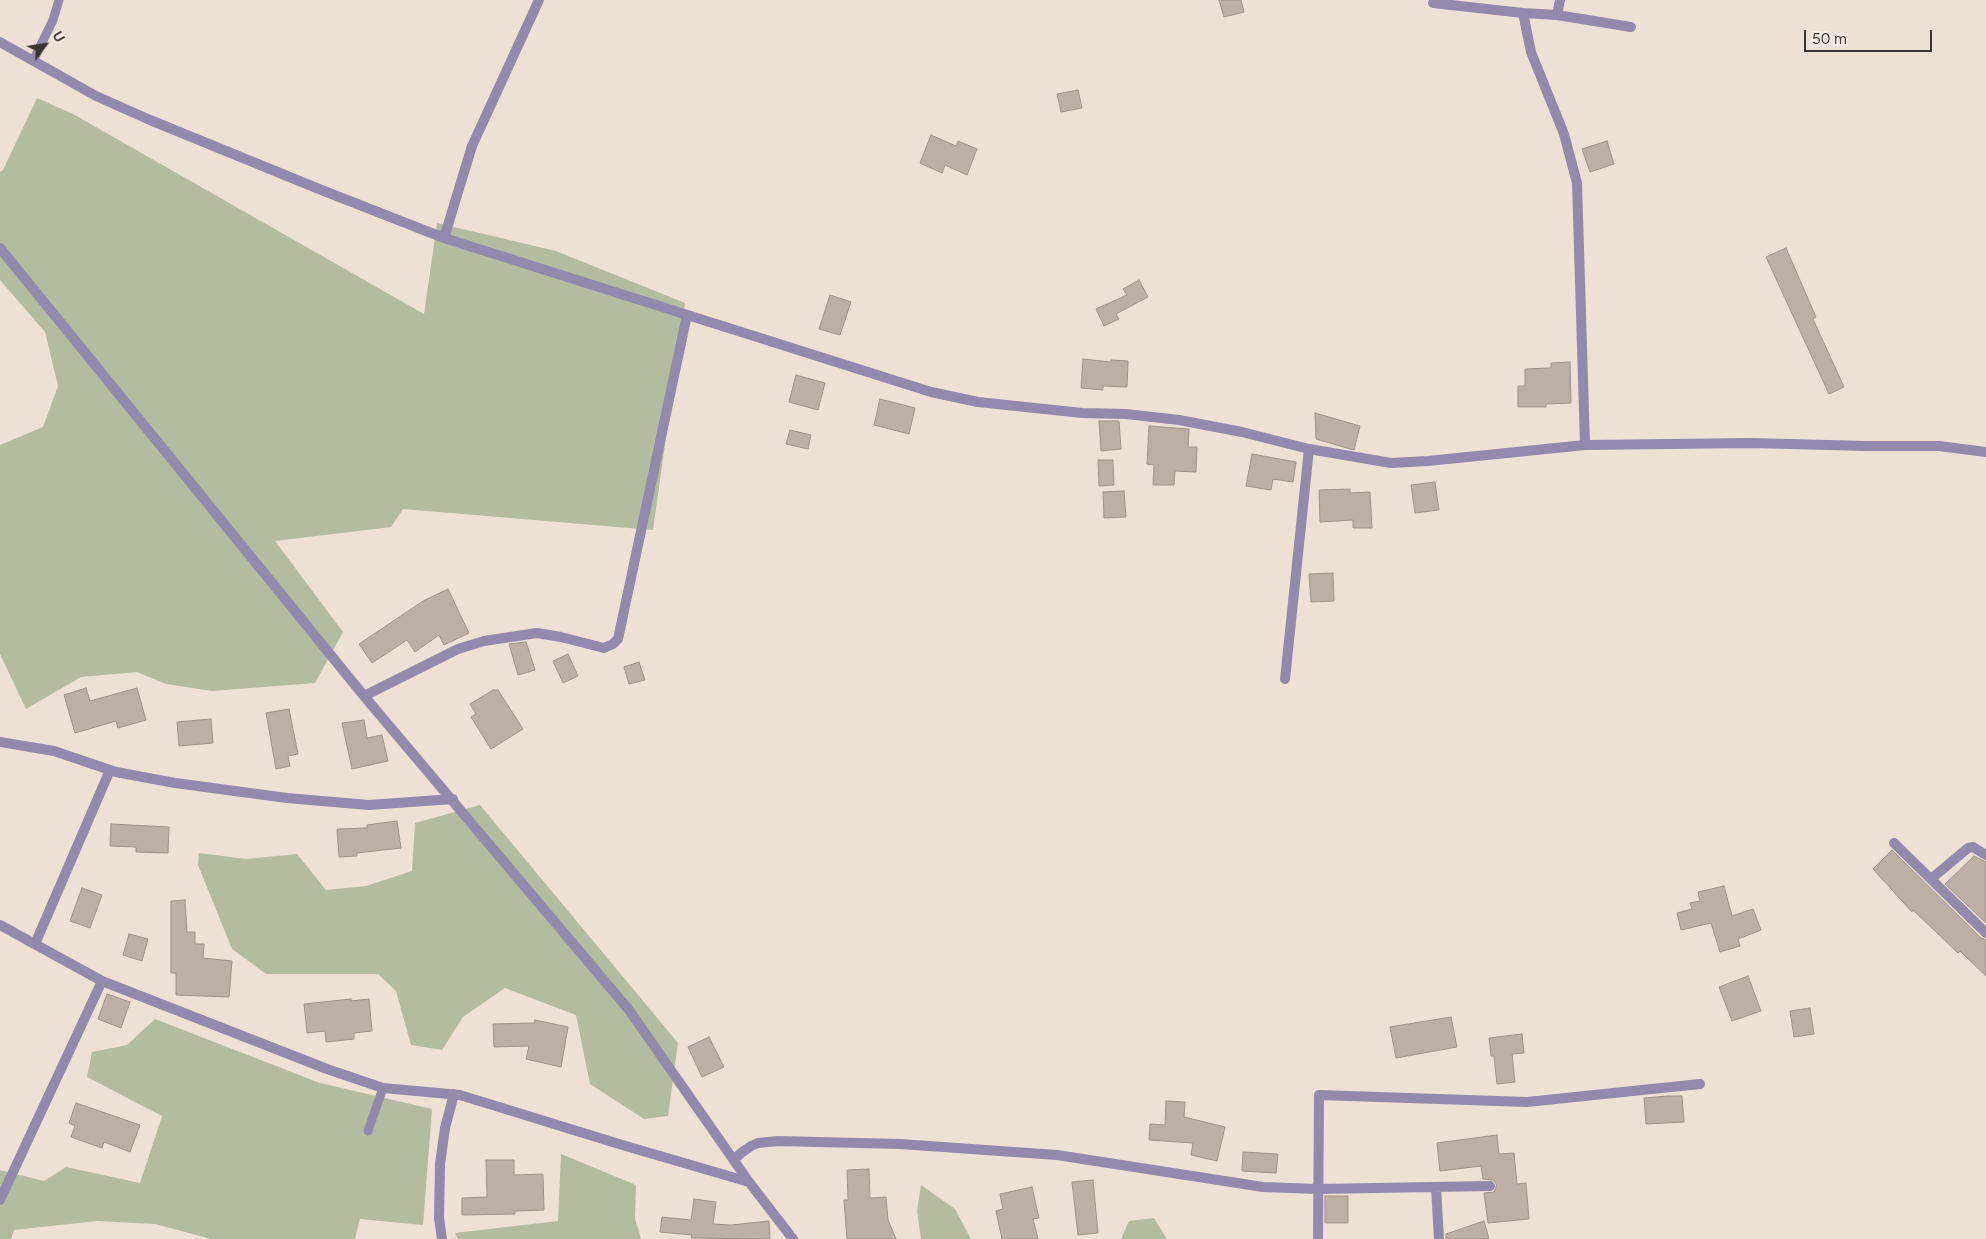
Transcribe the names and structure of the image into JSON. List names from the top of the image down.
{
  "scale_bar": "50 m",
  "north": "top right"
}
